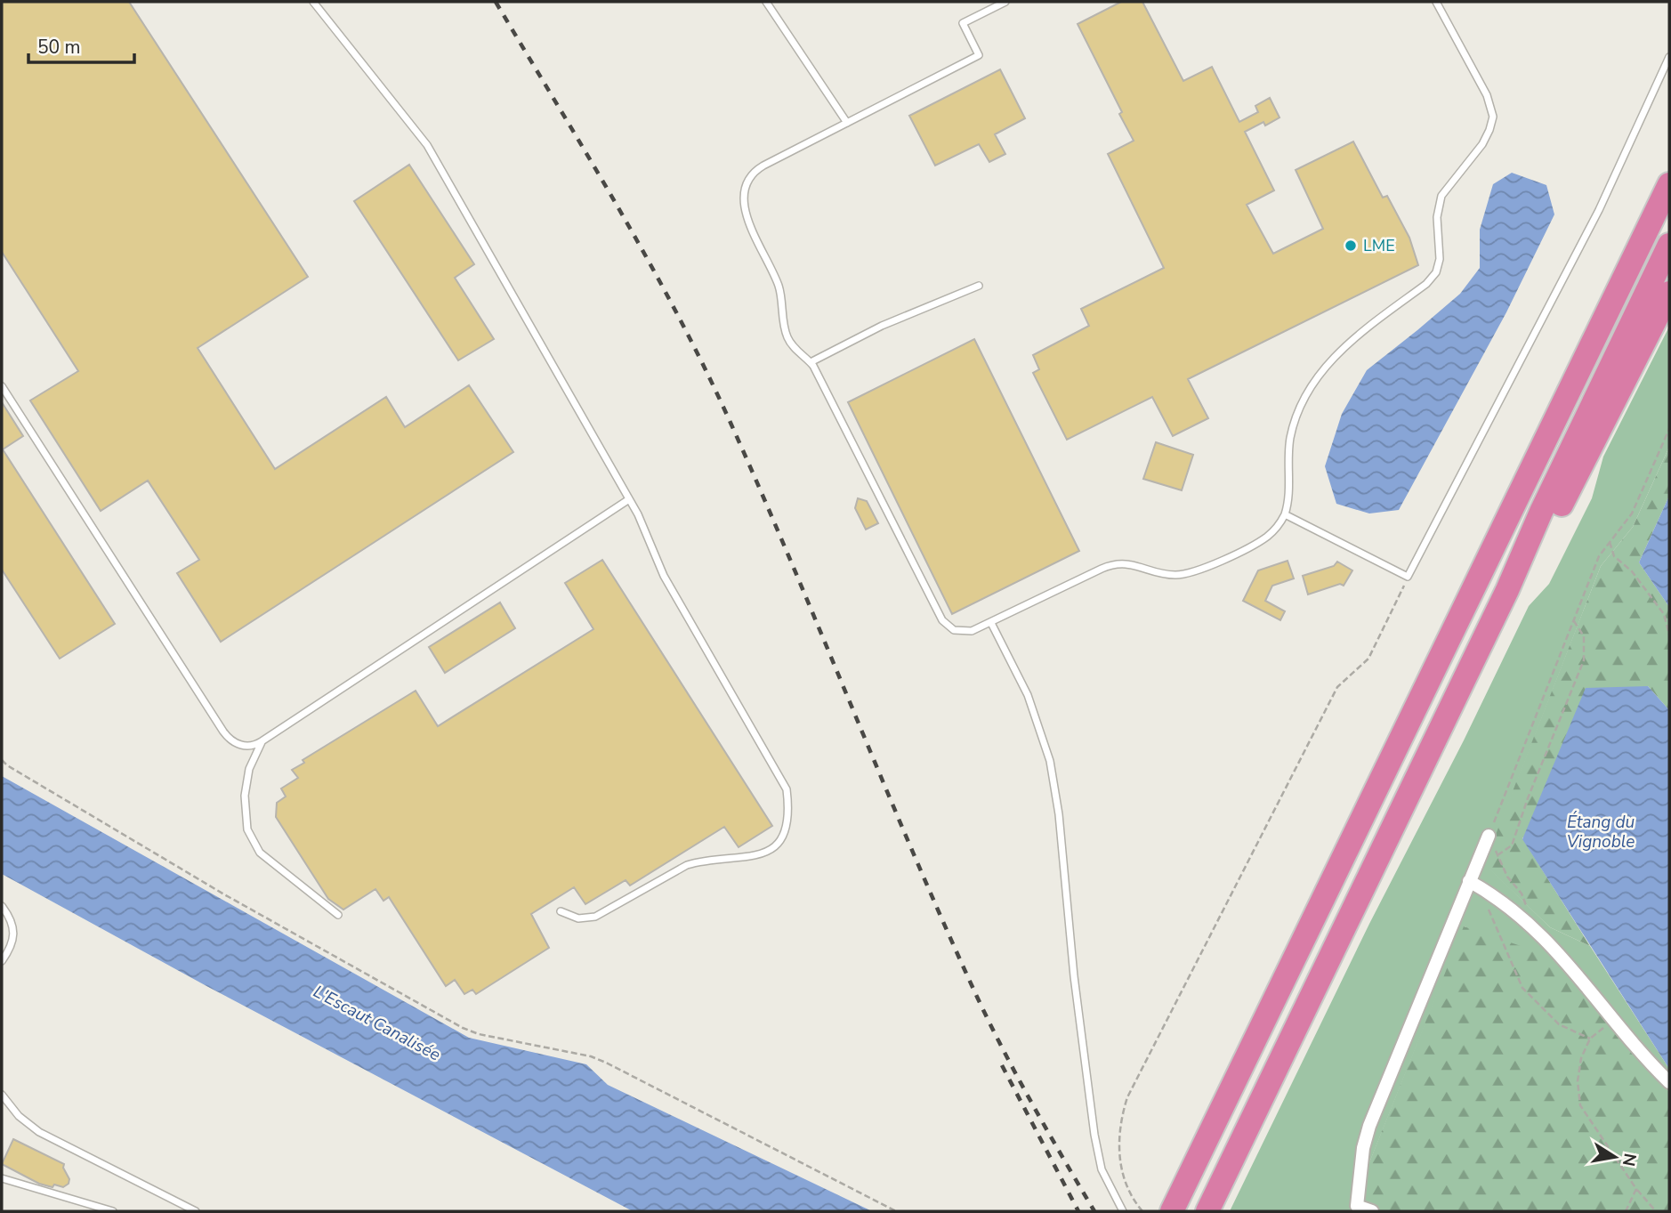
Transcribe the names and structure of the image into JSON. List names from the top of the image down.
{
  "water": ["Étang du Vignoble", "L'Escaut Canalisée"],
  "places": ["LME"],
  "scale_bar": "50 m",
  "north": "right"
}
